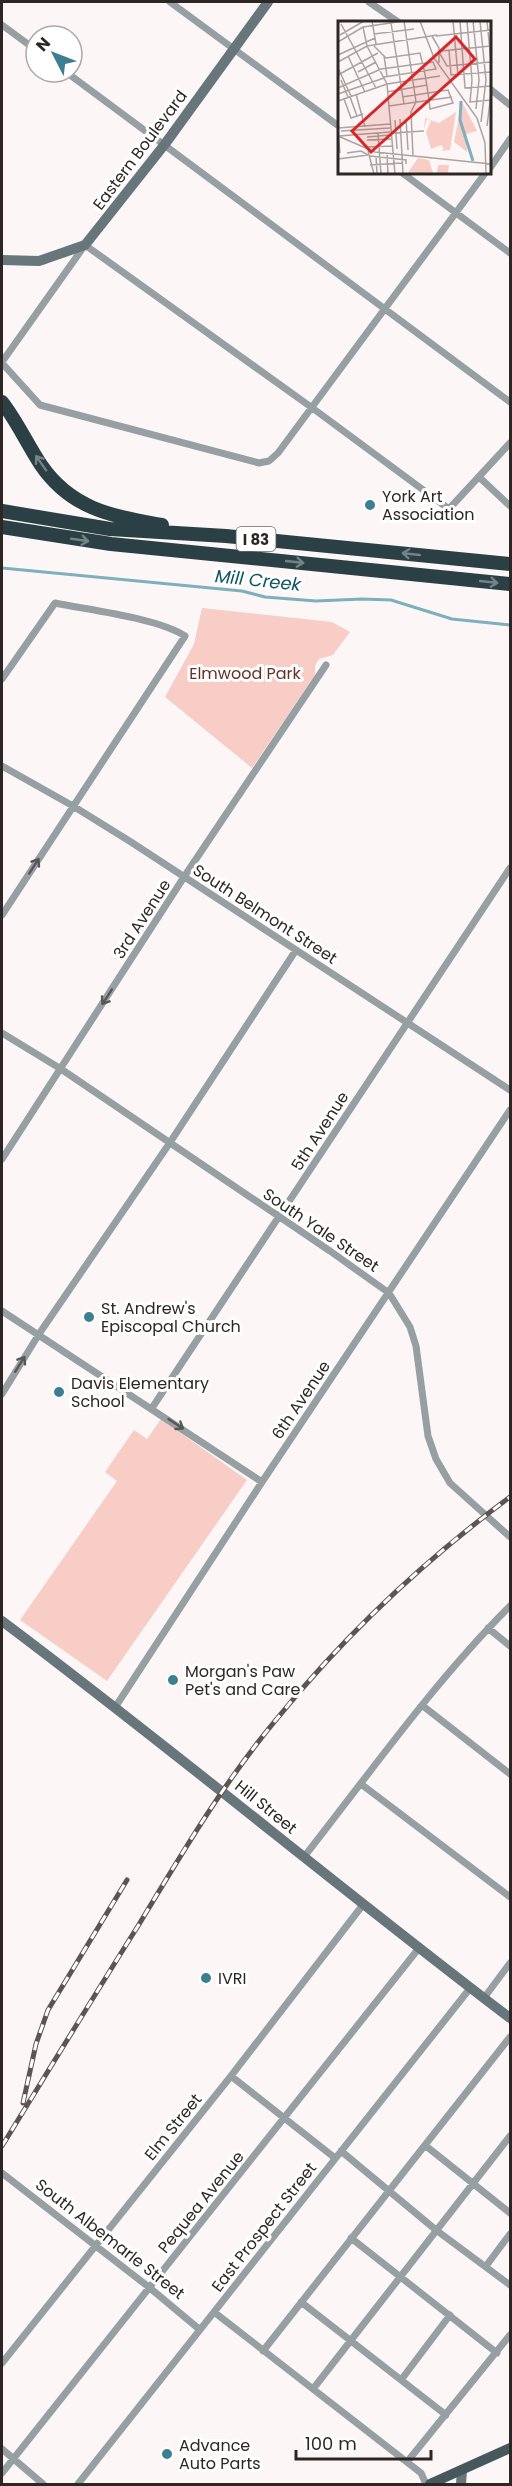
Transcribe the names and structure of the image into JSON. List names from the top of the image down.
{
  "streets": {
    "highway": ["I 83"],
    "main road": ["Eastern Boulevard", "Hill Street"],
    "street": [
      "South Belmont Street",
      "3rd Avenue",
      "5th Avenue",
      "South Yale Street",
      "6th Avenue",
      "Elm Street",
      "Pequea Avenue",
      "East Prospect Street",
      "South Albemarle Street"
    ]
  },
  "crossings": [
    ["South Belmont Street", "3rd Avenue"],
    ["South Belmont Street", "5th Avenue"],
    ["3rd Avenue", "South Yale Street"],
    ["5th Avenue", "South Yale Street"],
    ["South Yale Street", "6th Avenue"],
    ["6th Avenue", "Hill Street"],
    ["Hill Street", "Elm Street"],
    ["Hill Street", "Pequea Avenue"],
    ["Hill Street", "East Prospect Street"],
    ["Elm Street", "South Albemarle Street"],
    ["Pequea Avenue", "South Albemarle Street"],
    ["East Prospect Street", "South Albemarle Street"]
  ],
  "one_way": ["3rd Avenue"],
  "water": ["Mill Creek"],
  "parks": ["Elmwood Park"],
  "places": [
    "York Art Association",
    "St. Andrew's Episcopal Church",
    "Davis Elementary School",
    "Morgan's Paw Pet's and Care",
    "IVRI",
    "Advance Auto Parts"
  ],
  "scale_bar": "100 m",
  "north": "top left"
}
